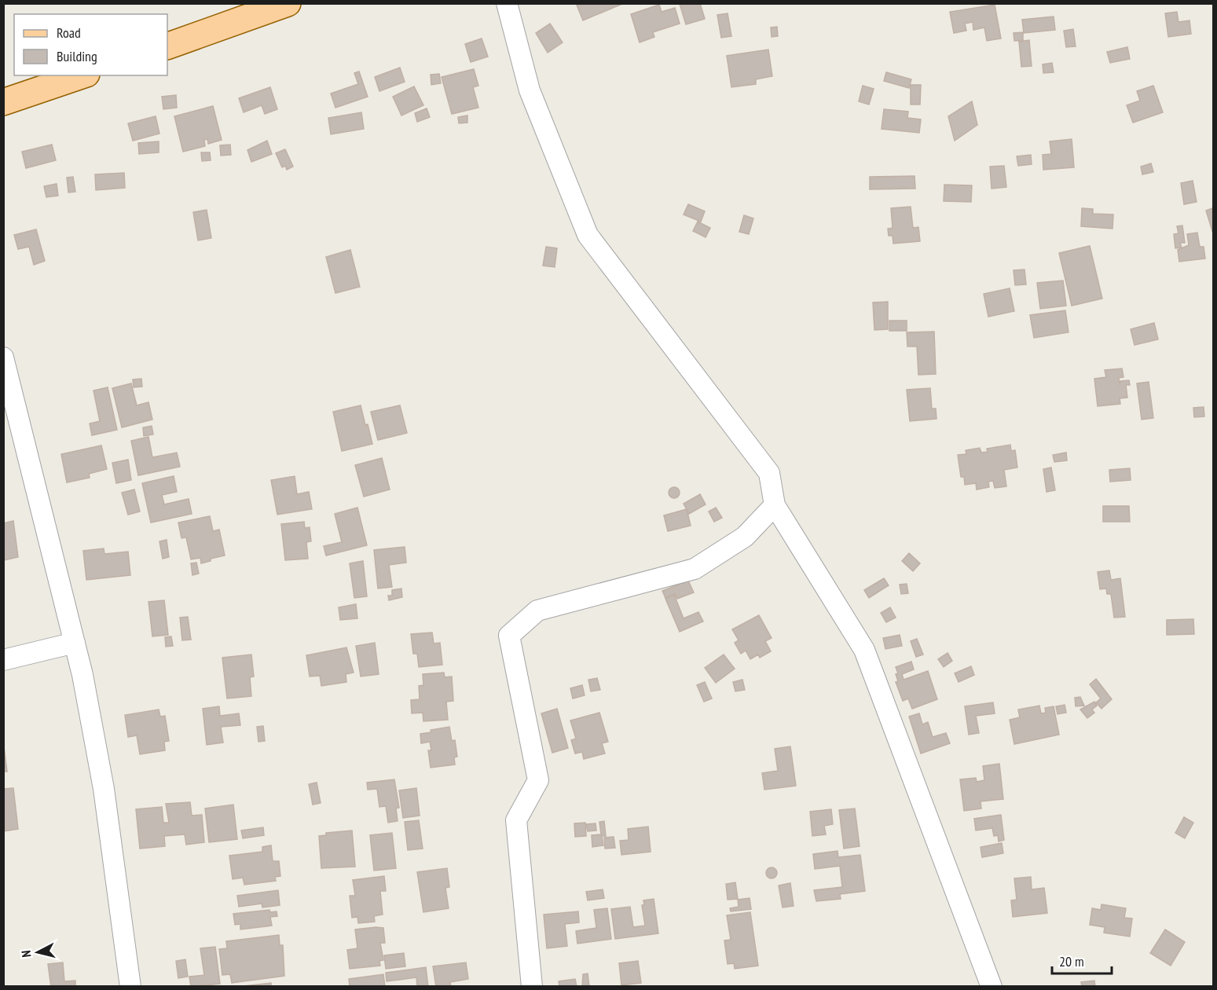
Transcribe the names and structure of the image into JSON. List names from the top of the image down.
{
  "legend": ["Road", "Building"],
  "scale_bar": "20 m",
  "north": "left"
}
